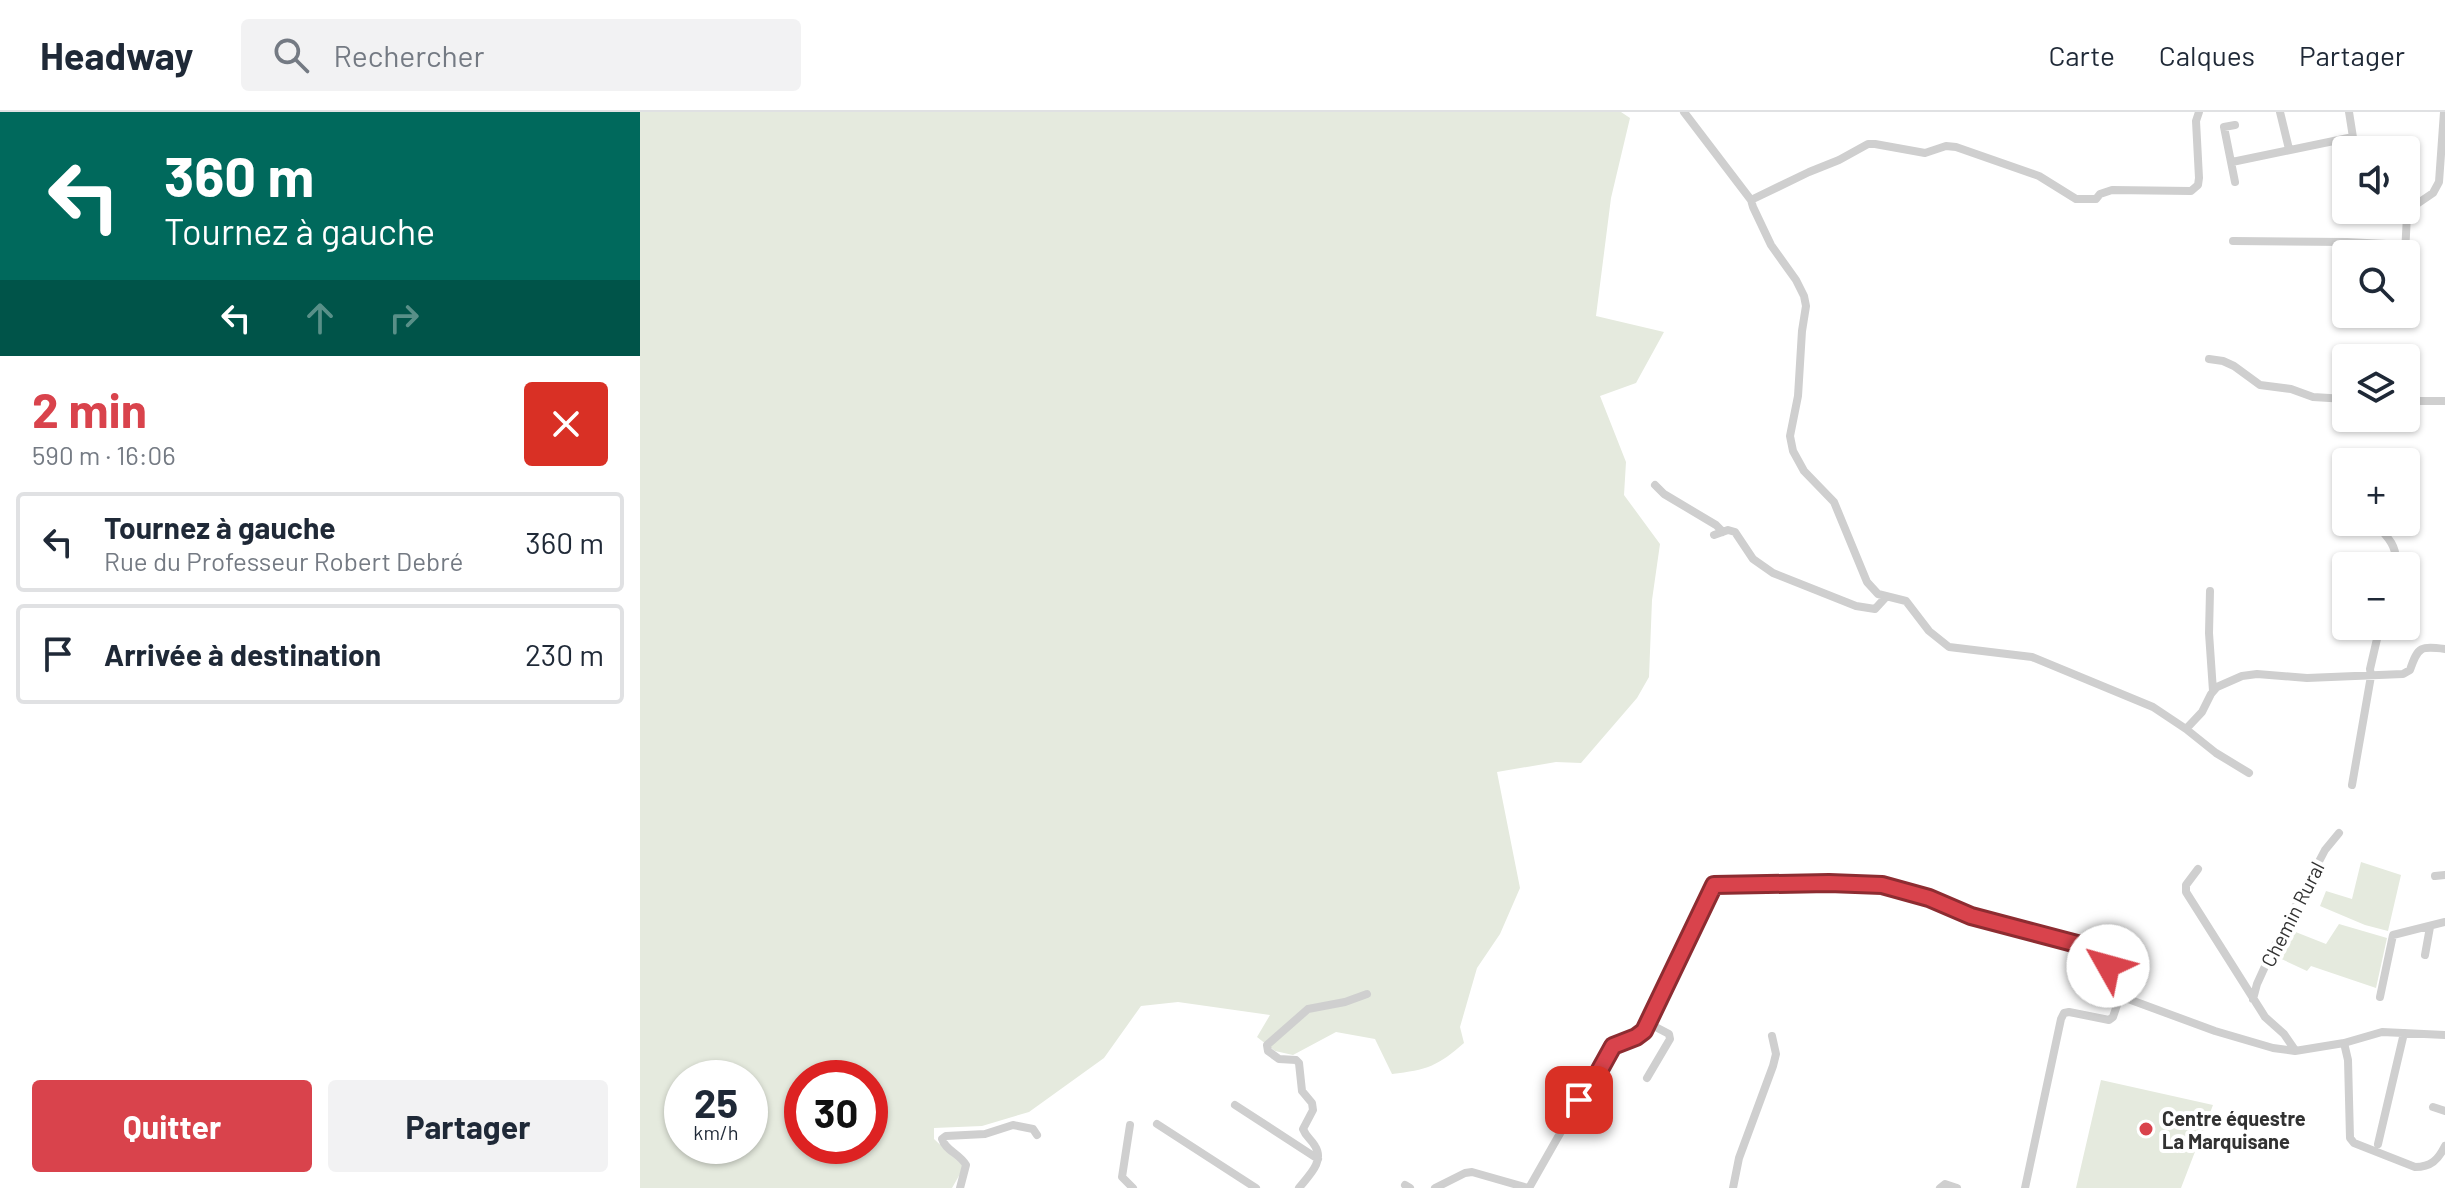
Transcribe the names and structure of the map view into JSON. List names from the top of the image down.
{
  "streets": {
    "street": ["Chemin Rural"]
  },
  "places": ["Centre équestre La Marquisane"],
  "page": {
    "header": "Headway",
    "search": "Rechercher",
    "nav": ["Carte", "Calques", "Partager"],
    "turn": ["360 m", "Tournez à gauche"],
    "map_buttons": ["+", "−"],
    "heading": ["2 min", "590 m · 16:06"],
    "list": [
      {
        "name": "Tournez à gauche",
        "note": "Rue du Professeur Robert Debré",
        "value": "360 m"
      },
      {
        "name": "Arrivée à destination",
        "value": "230 m"
      }
    ],
    "speed": "25 km/h",
    "limit": "30",
    "buttons": ["Quitter", "Partager"]
  }
}
